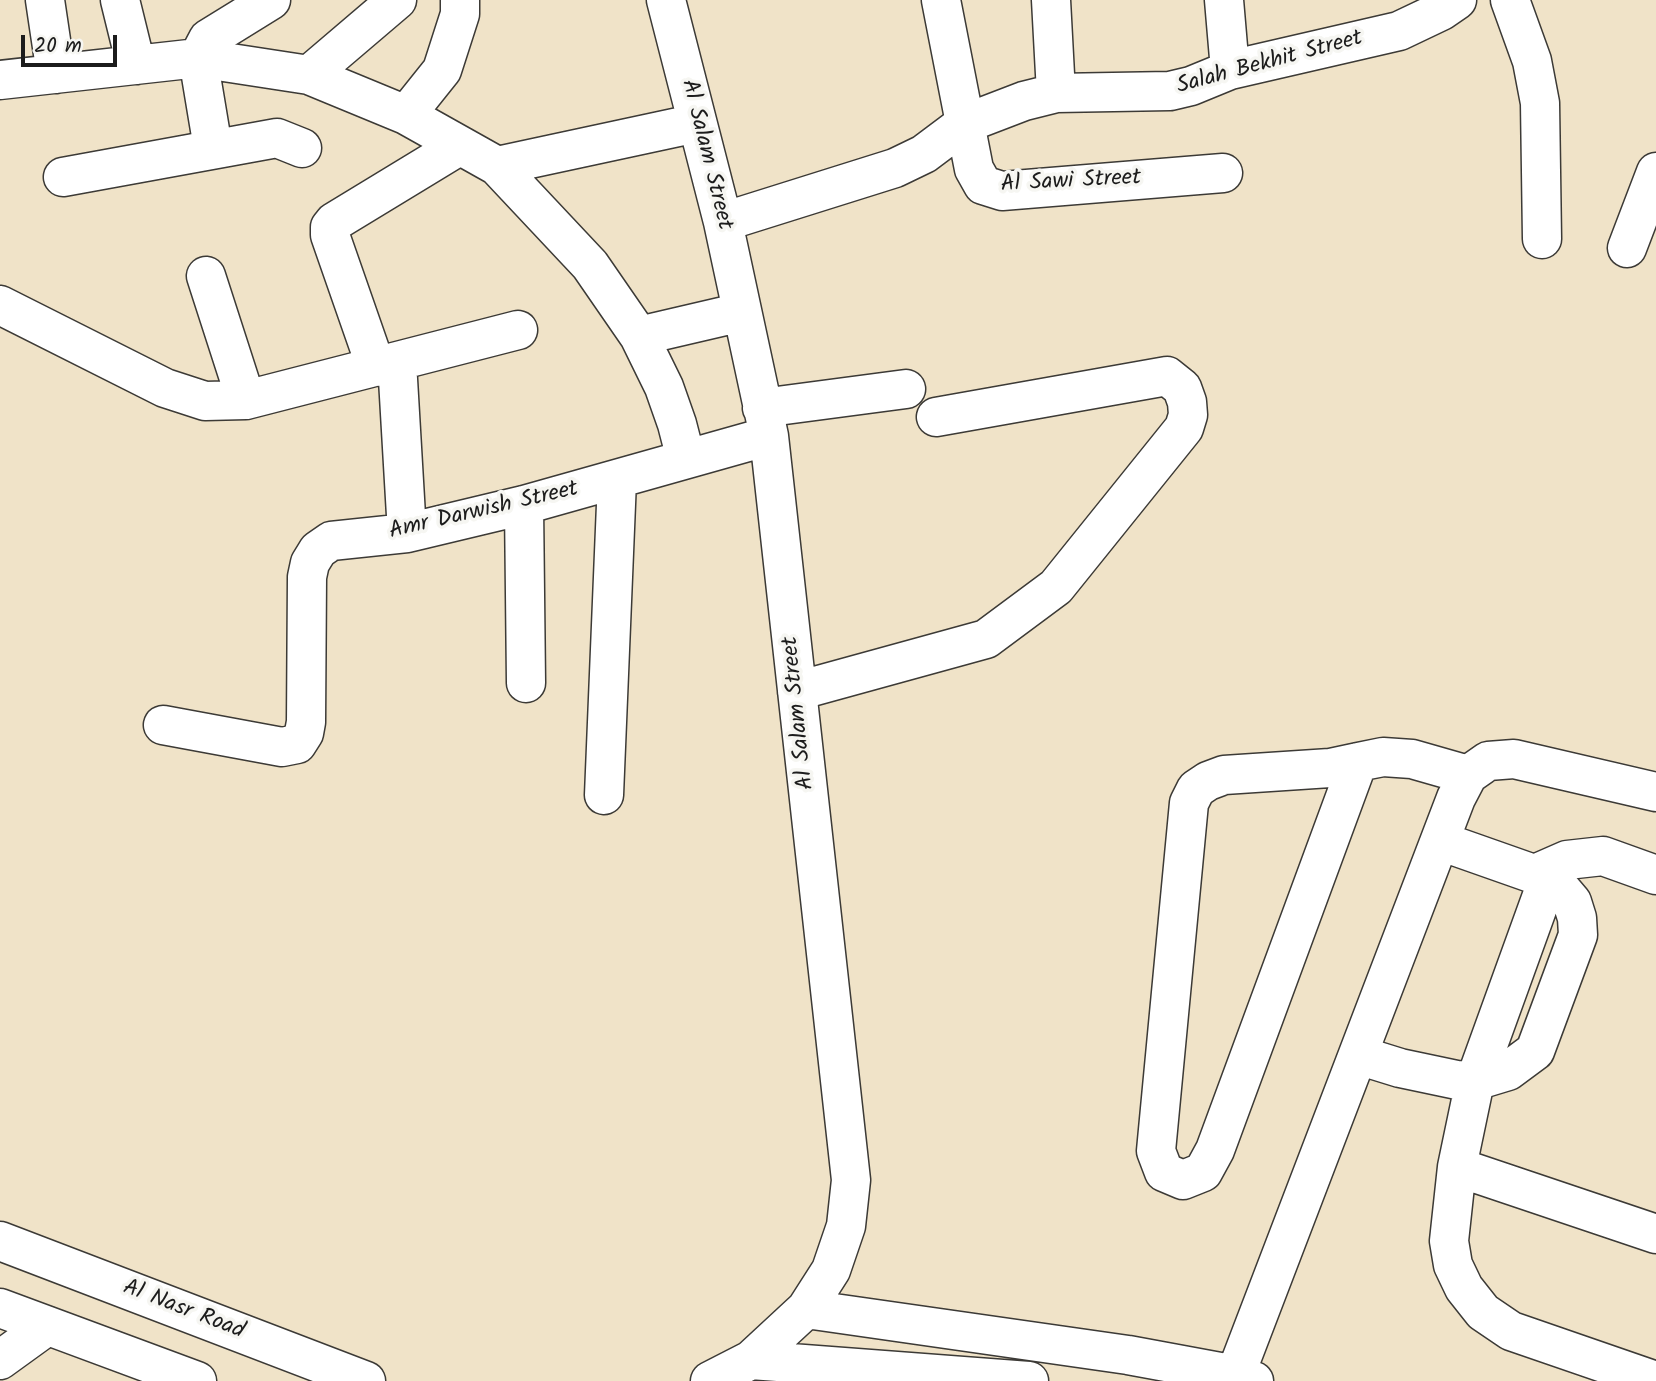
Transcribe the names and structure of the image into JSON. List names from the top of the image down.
{
  "streets": {
    "main road": [
      "Salah Bekhit Street",
      "Al Salam Street",
      "Al Sawi Street",
      "Amr Darwish Street",
      "Al Nasr Road"
    ]
  },
  "crossings": [
    ["Salah Bekhit Street", "Al Salam Street"],
    ["Salah Bekhit Street", "Al Sawi Street"],
    ["Al Salam Street", "Amr Darwish Street"]
  ],
  "scale_bar": "20 m"
}
